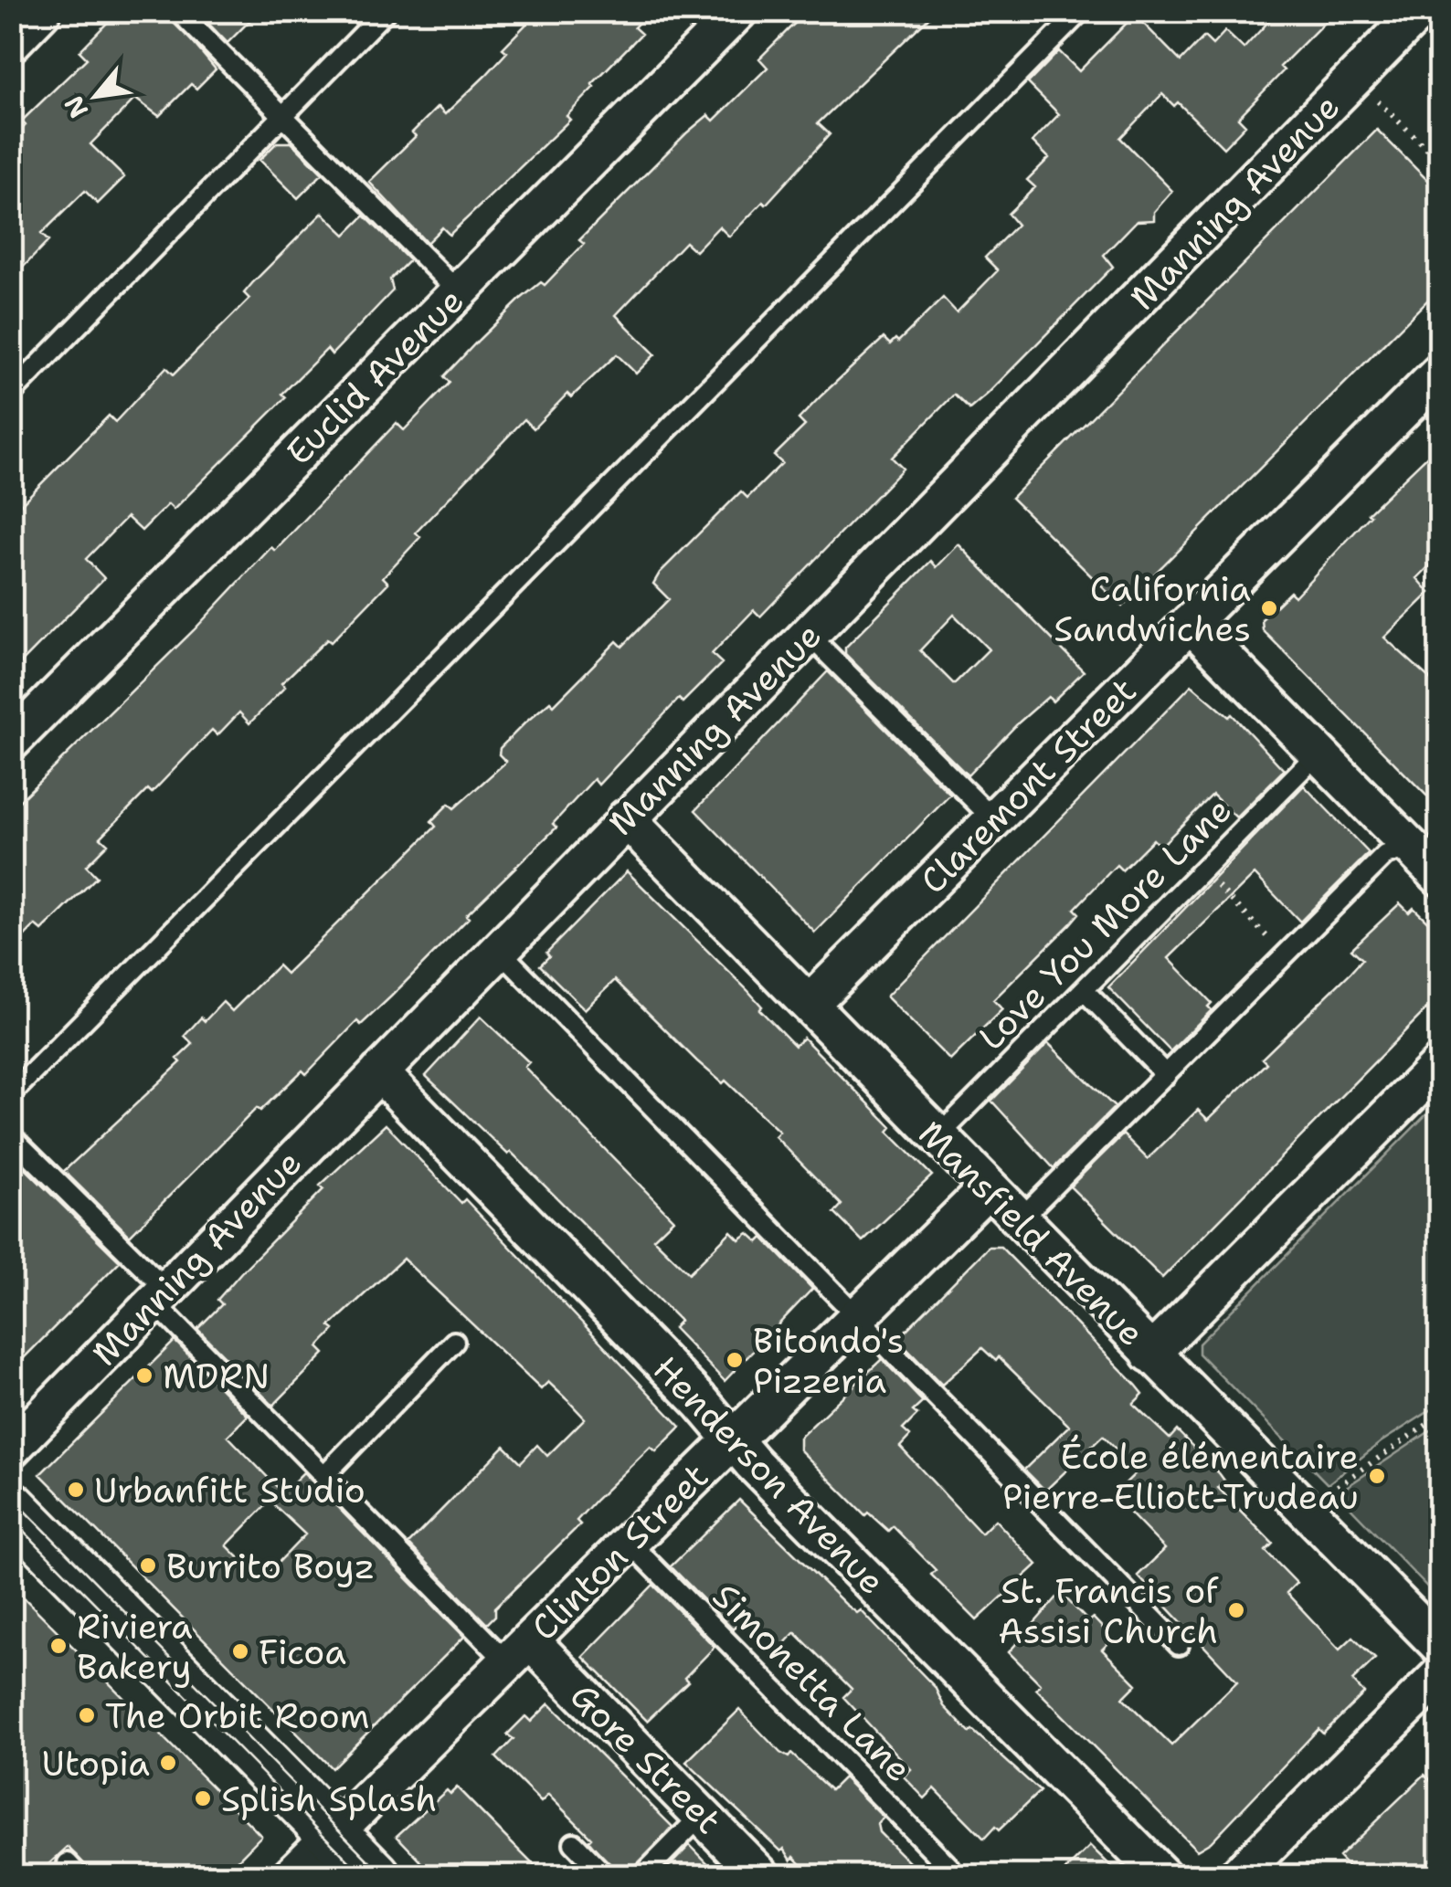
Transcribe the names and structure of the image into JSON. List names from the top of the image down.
{
  "streets": {
    "street": [
      "Manning Avenue",
      "Euclid Avenue",
      "Claremont Street",
      "Mansfield Avenue",
      "Henderson Avenue",
      "Clinton Street",
      "Gore Street"
    ],
    "lane": ["Love You More Lane", "Simonetta Lane"]
  },
  "crossings": [
    ["Manning Avenue", "Mansfield Avenue"],
    ["Manning Avenue", "Henderson Avenue"],
    ["Claremont Street", "Mansfield Avenue"],
    ["Love You More Lane", "Mansfield Avenue"],
    ["Mansfield Avenue", "Clinton Street"],
    ["Henderson Avenue", "Clinton Street"],
    ["Clinton Street", "Simonetta Lane"],
    ["Clinton Street", "Gore Street"]
  ],
  "places": [
    "California Sandwiches",
    "Bitondo's Pizzeria",
    "MDRN",
    "École élémentaire Pierre-Elliott-Trudeau",
    "Urbanfitt Studio",
    "Burrito Boyz",
    "St. Francis of Assisi Church",
    "Riviera Bakery",
    "Ficoa",
    "The Orbit Room",
    "Utopia",
    "Splish Splash"
  ],
  "north": "bottom left"
}
